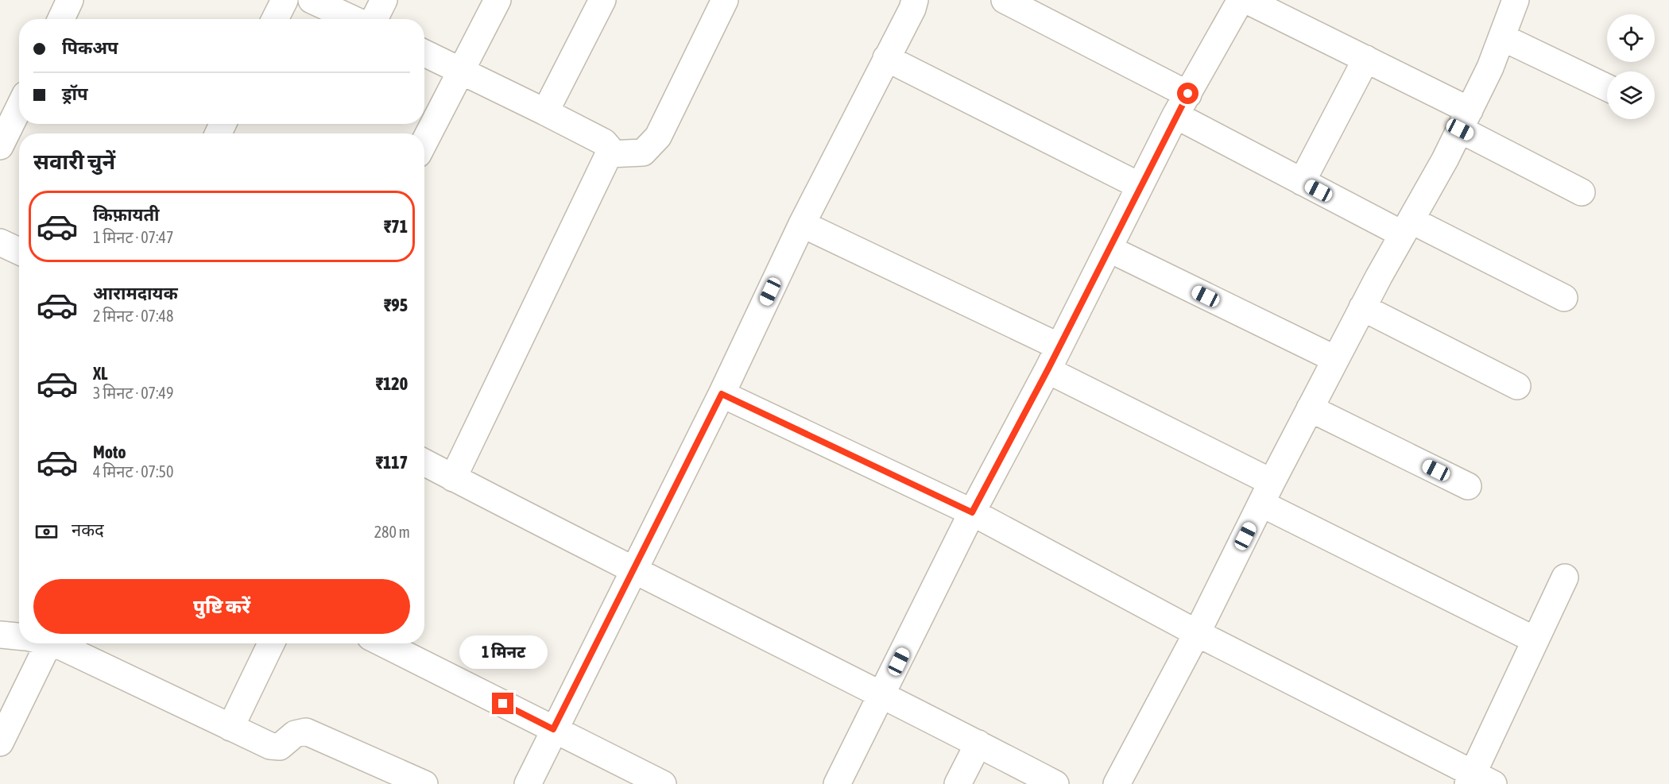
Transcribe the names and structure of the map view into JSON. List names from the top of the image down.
{
  "page": {
    "banner": ["पिकअप", "ड्रॉप"],
    "heading": "सवारी चुनें",
    "list": [
      {
        "name": "किफ़ायती",
        "note": "1 मिनट · 07:47",
        "value": "₹71"
      },
      {
        "name": "आरामदायक",
        "note": "2 मिनट · 07:48",
        "value": "₹95"
      },
      {
        "name": "XL",
        "note": "3 मिनट · 07:49",
        "value": "₹120"
      },
      {
        "name": "Moto",
        "note": "4 मिनट · 07:50",
        "value": "₹117"
      }
    ],
    "pay": ["नकद", "280 m"],
    "buttons": "पुष्टि करें",
    "bubble": "1 मिनट"
  }
}
